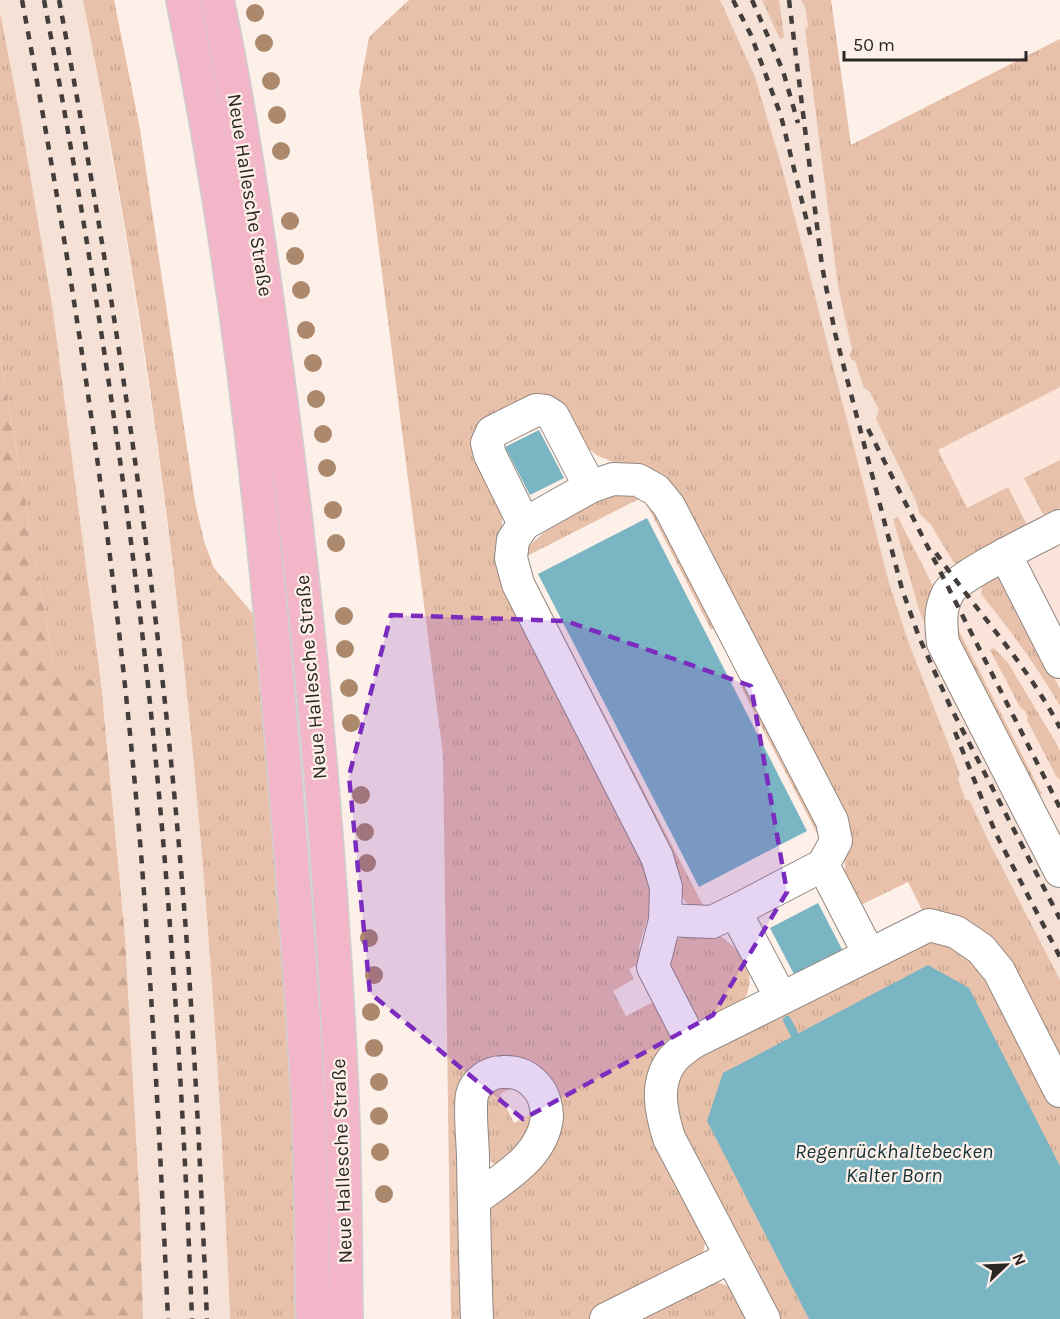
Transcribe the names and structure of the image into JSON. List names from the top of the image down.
{
  "streets": {
    "main road": ["Neue Hallesche Straße"]
  },
  "water": ["Regenrückhaltebecken Kalter Born"],
  "scale_bar": "50 m",
  "north": "top right"
}
